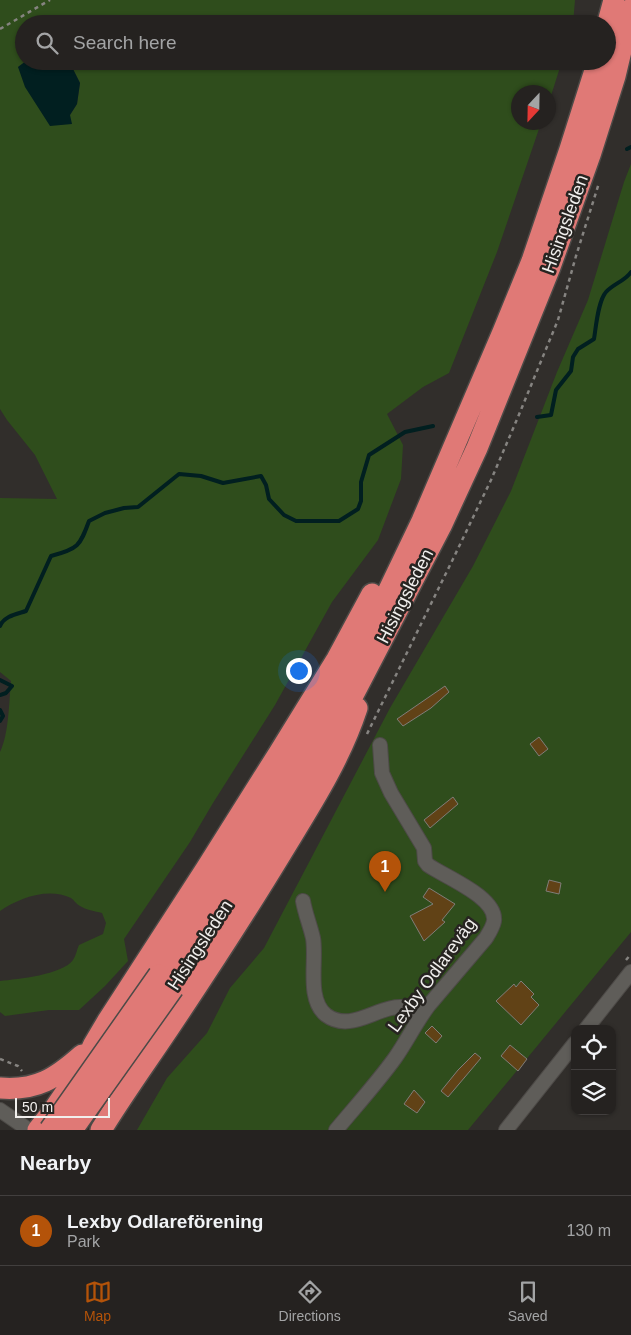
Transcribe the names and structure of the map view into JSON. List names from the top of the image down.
{
  "streets": {
    "highway": ["Hisingsleden"],
    "street": ["Lexby Odlareväg"]
  },
  "scale_bar": "50 m",
  "north": "bottom",
  "page": {
    "search": "Search here",
    "pins": "1",
    "scale": "50 m",
    "heading": "Nearby",
    "list": [
      {
        "mark": "1",
        "name": "Lexby Odlareförening",
        "note": "Park",
        "value": "130 m"
      }
    ],
    "nav": ["Map", "Directions", "Saved"]
  }
}
